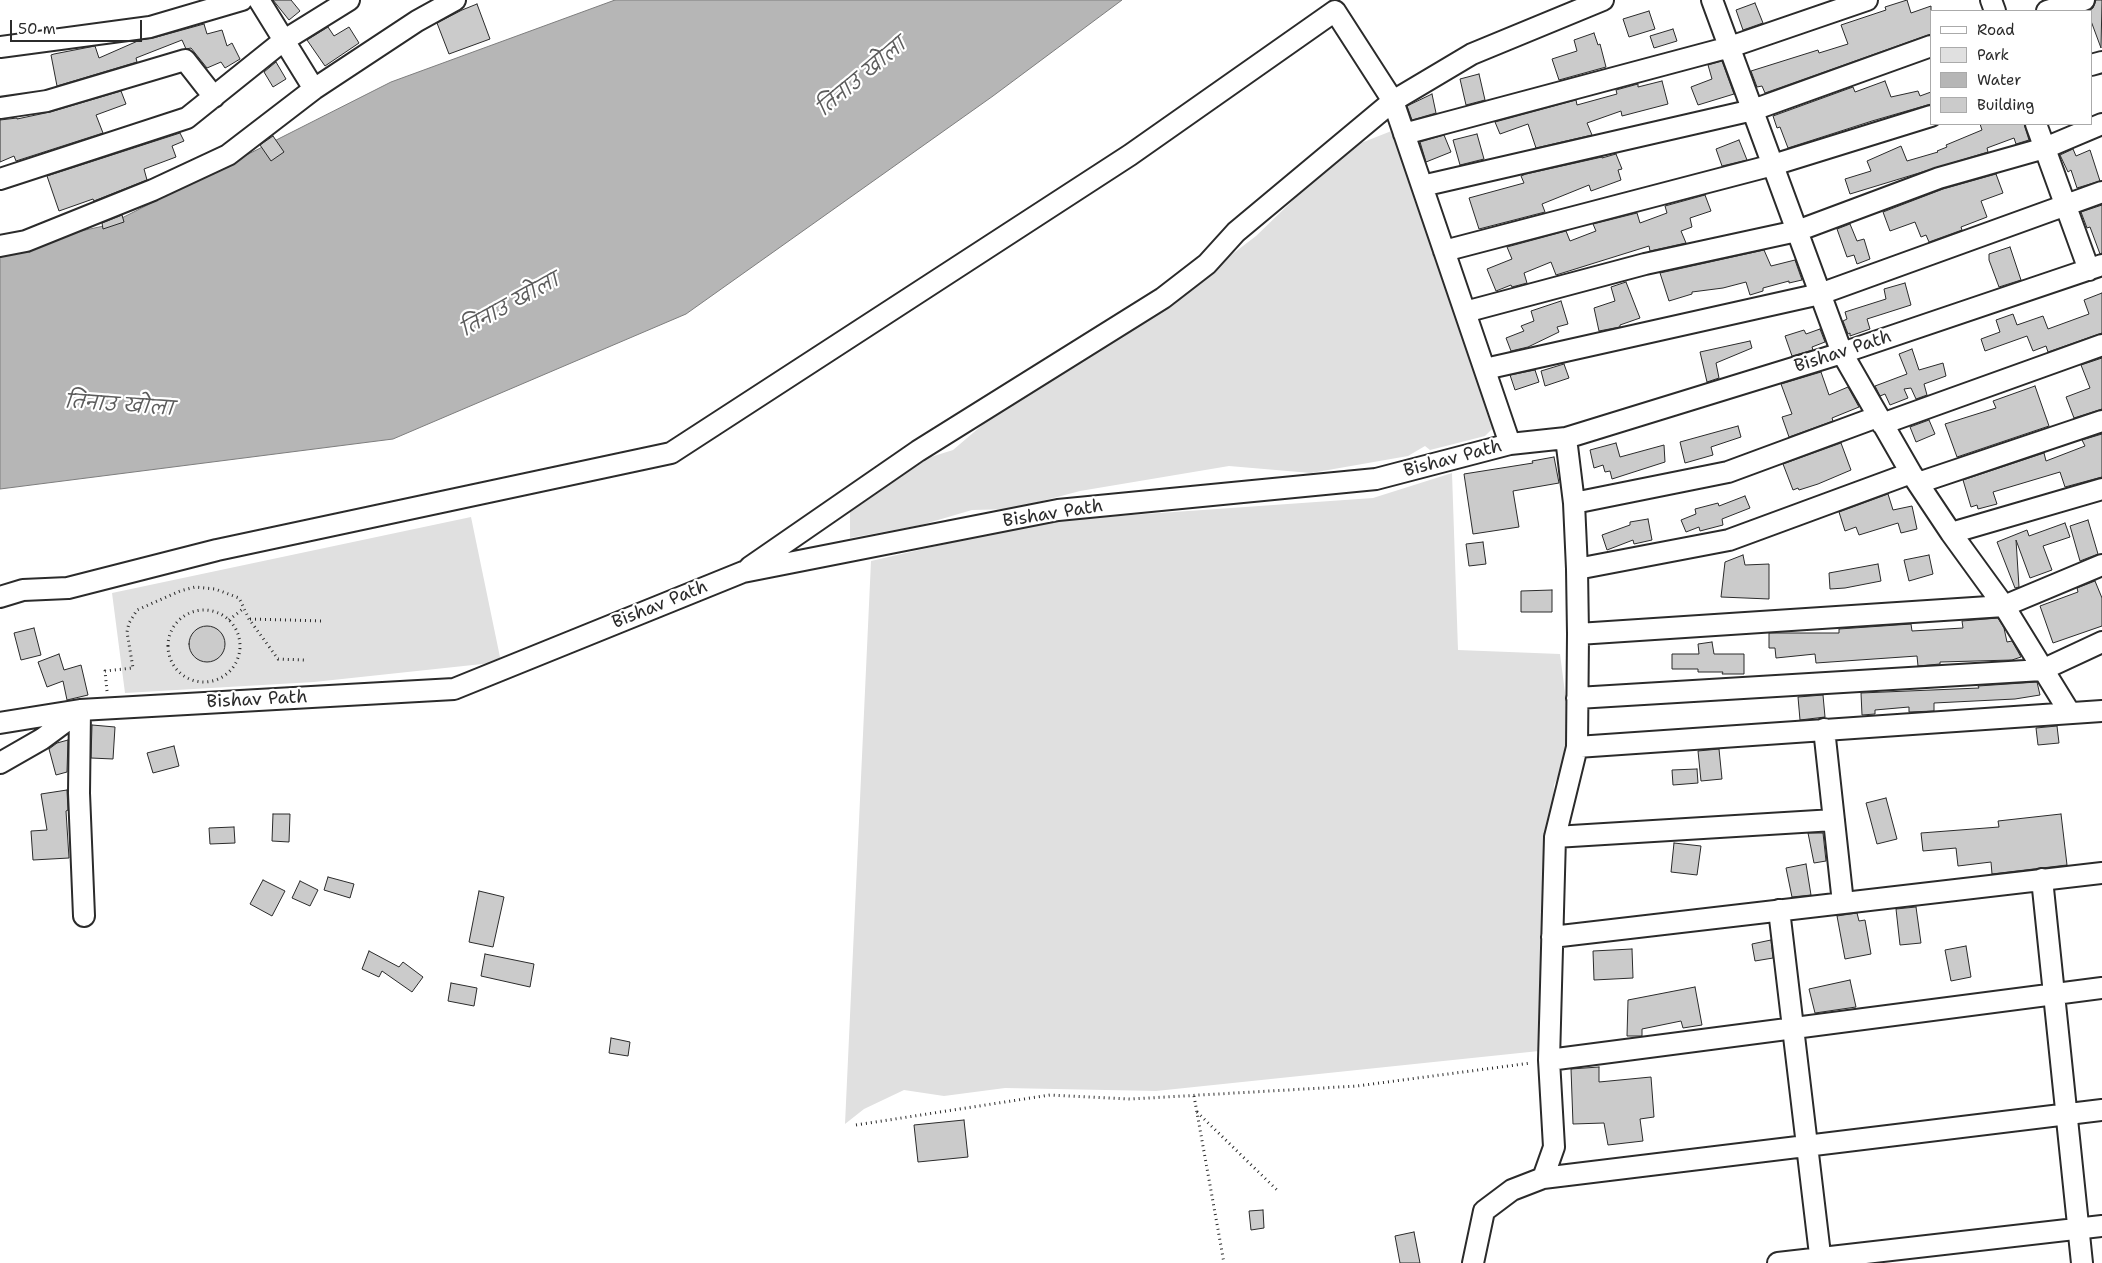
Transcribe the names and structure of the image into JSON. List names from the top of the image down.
{
  "streets": {
    "street": ["Bishav Path"]
  },
  "water": ["तिनाउ खोला"],
  "legend": [
    "Road",
    "Park",
    "Water",
    "Building"
  ],
  "scale_bar": "50 m"
}
